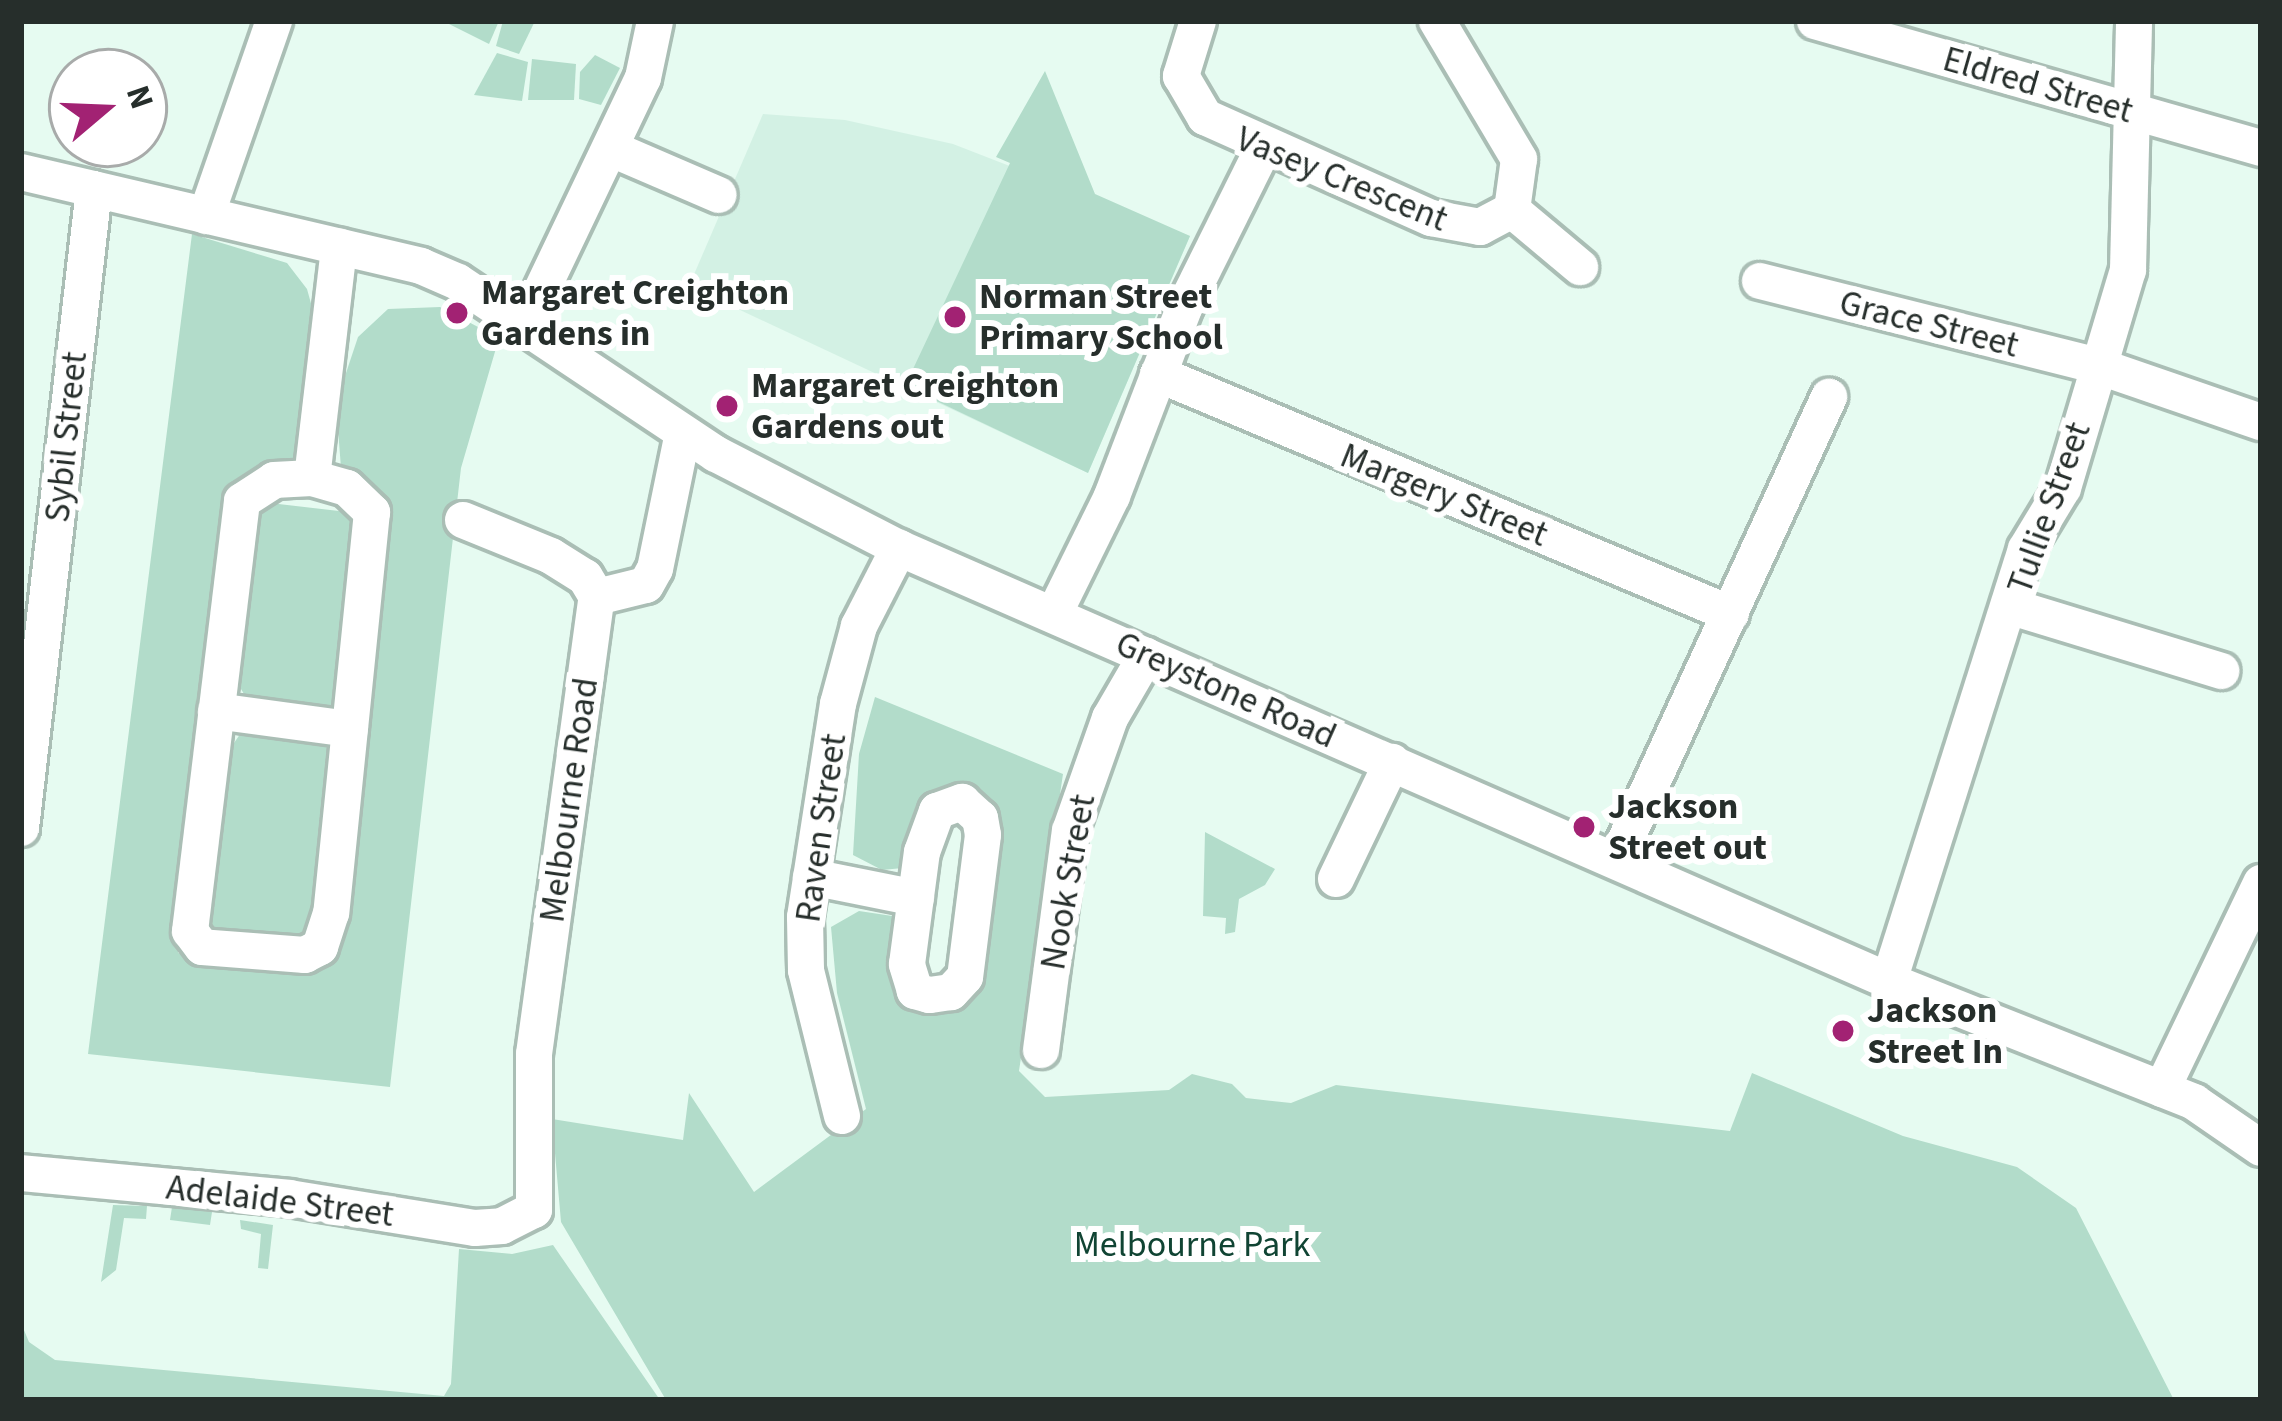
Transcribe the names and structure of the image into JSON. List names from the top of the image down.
{
  "streets": {
    "street": [
      "Eldred Street",
      "Vasey Crescent",
      "Grace Street",
      "Sybil Street",
      "Margery Street",
      "Tullie Street",
      "Greystone Road",
      "Melbourne Road",
      "Raven Street",
      "Nook Street",
      "Adelaide Street"
    ]
  },
  "crossings": [
    ["Eldred Street", "Tullie Street"],
    ["Grace Street", "Tullie Street"],
    ["Sybil Street", "Greystone Road"],
    ["Tullie Street", "Greystone Road"],
    ["Greystone Road", "Raven Street"],
    ["Greystone Road", "Nook Street"],
    ["Melbourne Road", "Adelaide Street"]
  ],
  "parks": ["Melbourne Park"],
  "places": [
    "Margaret Creighton Gardens in",
    "Norman Street Primary School",
    "Margaret Creighton Gardens out",
    "Jackson Street out",
    "Jackson Street In"
  ],
  "north": "right"
}
